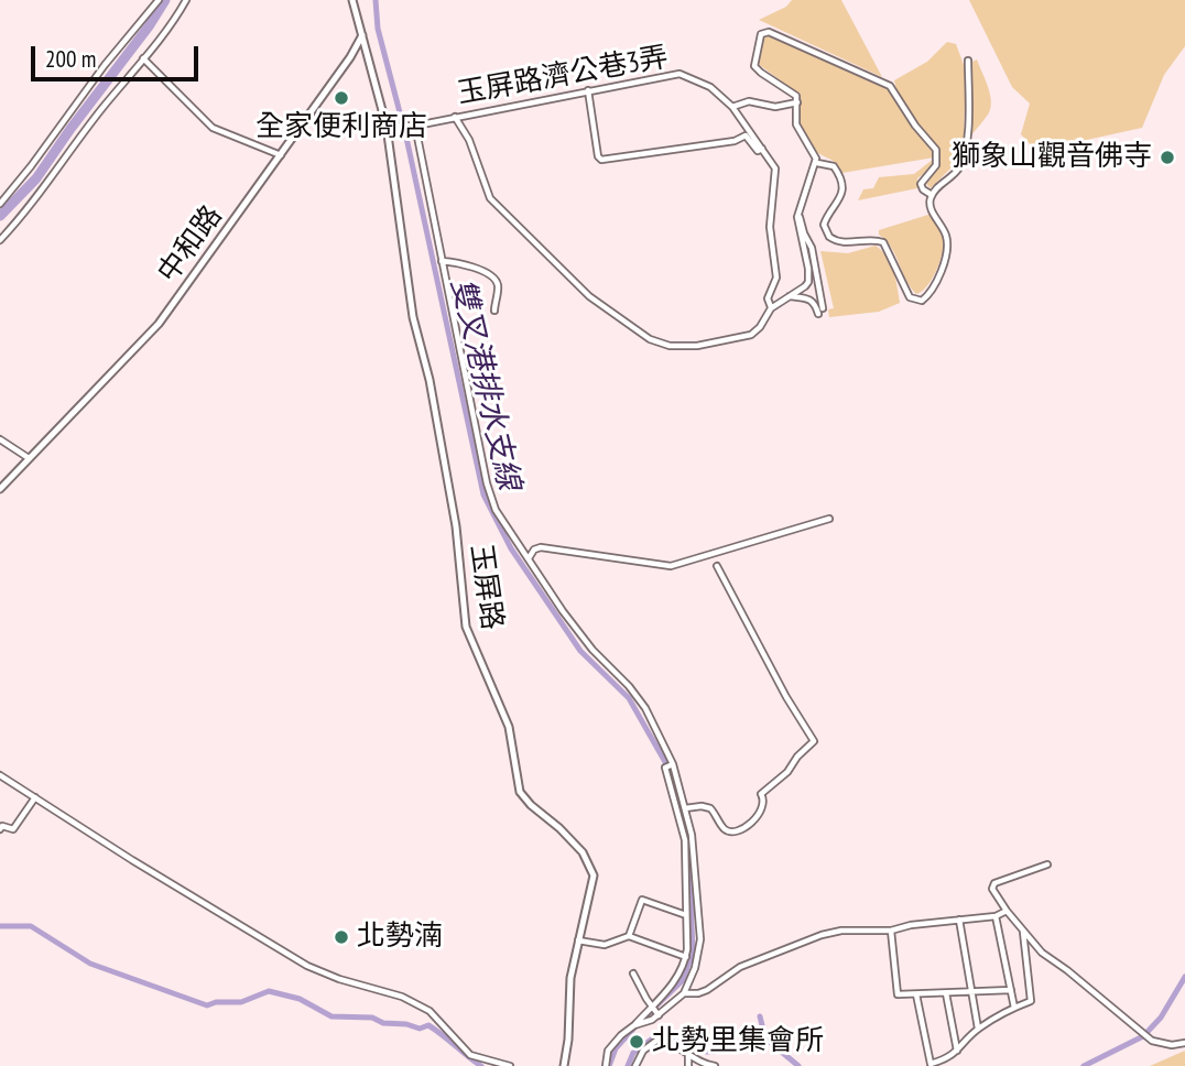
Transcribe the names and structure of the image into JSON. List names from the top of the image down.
{
  "streets": {
    "street": ["玉屏路濟公巷3弄", "中和路", "玉屏路"]
  },
  "crossings": [
    ["玉屏路濟公巷3弄", "玉屏路"],
    ["中和路", "玉屏路"]
  ],
  "water": ["雙叉港排水支線"],
  "places": [
    "全家便利商店",
    "獅象山觀音佛寺",
    "北勢湳",
    "北勢里集會所"
  ],
  "scale_bar": "200 m"
}
